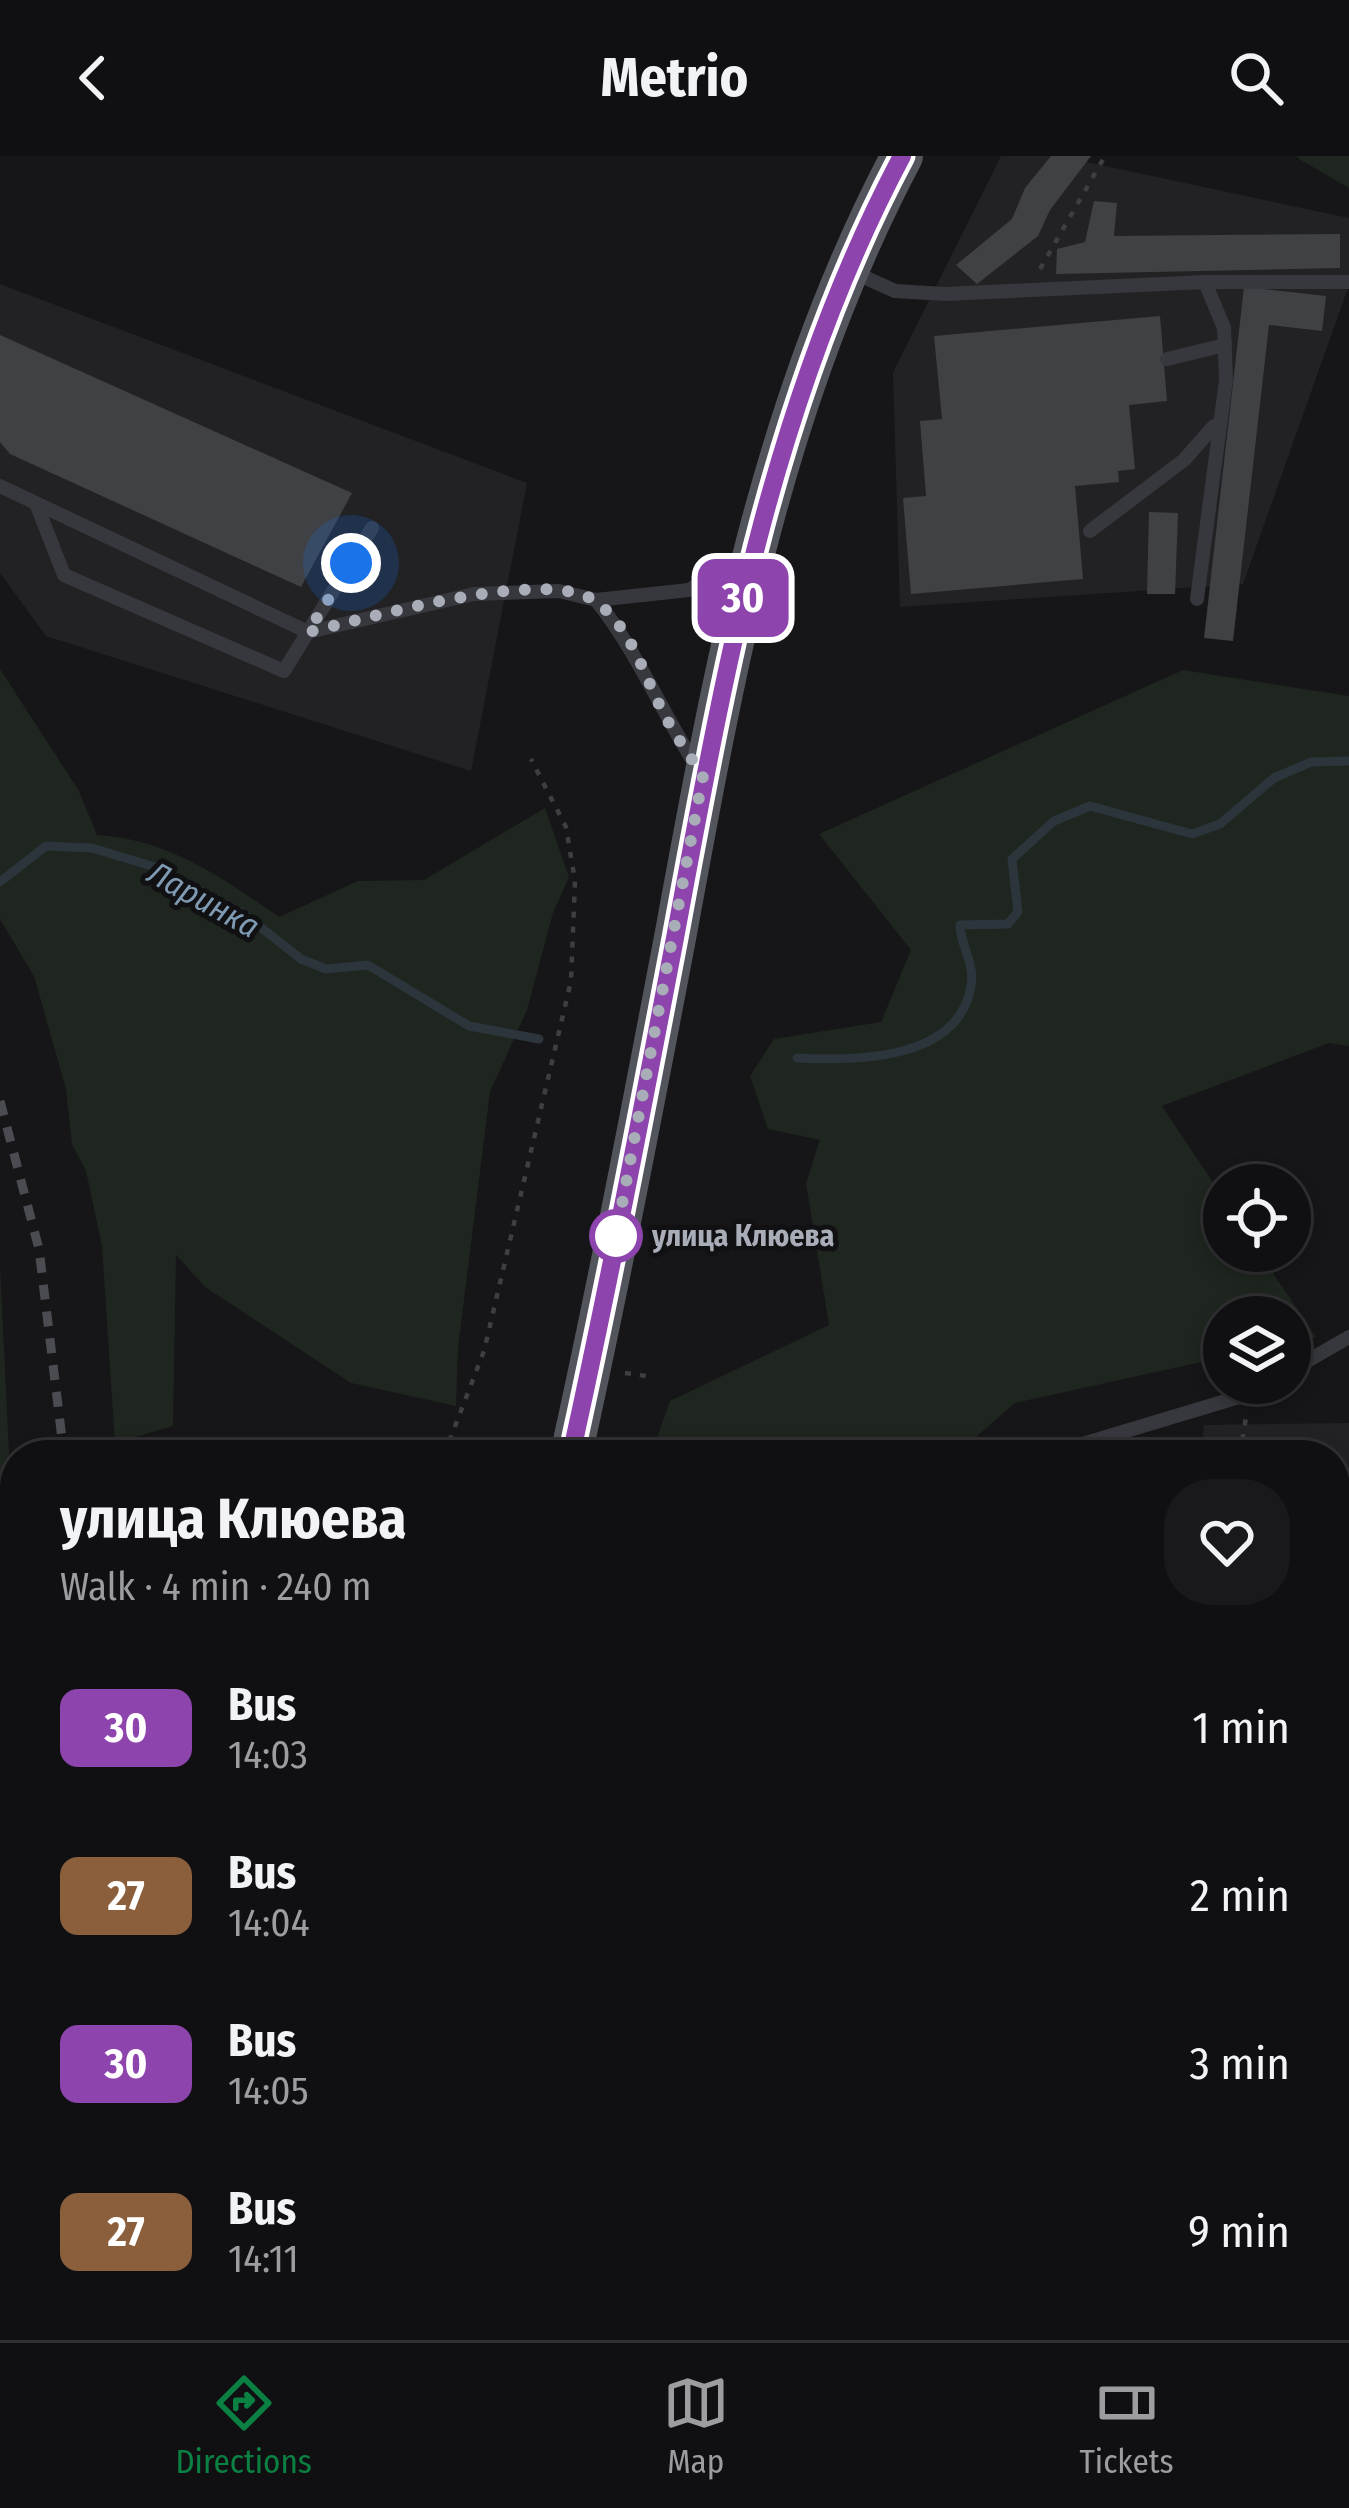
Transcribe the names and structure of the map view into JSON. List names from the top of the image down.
{
  "water": ["Ларинка"],
  "places": ["улица Клюева"],
  "lines": ["bus line 30"],
  "page": {
    "header": "Metrio",
    "on_map": "30",
    "heading": ["улица Клюева", "Walk · 4 min · 240 m"],
    "list": [
      {
        "mark": "30",
        "name": "Bus",
        "note": "14:03",
        "value": "1 min"
      },
      {
        "mark": "27",
        "name": "Bus",
        "note": "14:04",
        "value": "2 min"
      },
      {
        "mark": "30",
        "name": "Bus",
        "note": "14:05",
        "value": "3 min"
      },
      {
        "mark": "27",
        "name": "Bus",
        "note": "14:11",
        "value": "9 min"
      }
    ],
    "tabs": ["Directions", "Map", "Tickets"]
  }
}
